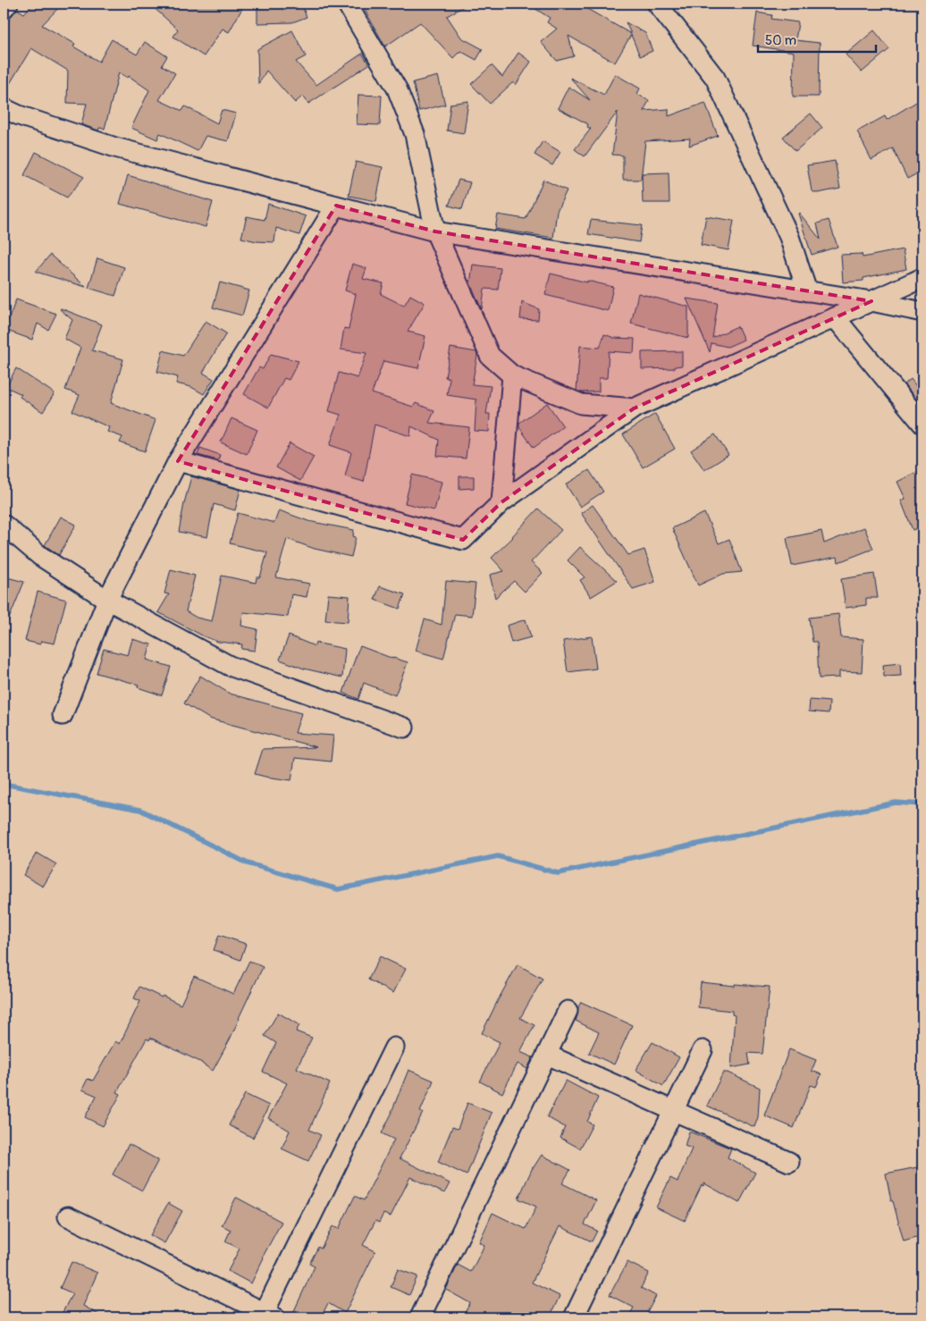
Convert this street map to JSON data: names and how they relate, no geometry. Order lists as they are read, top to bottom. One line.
{"scale_bar":"50 m"}
